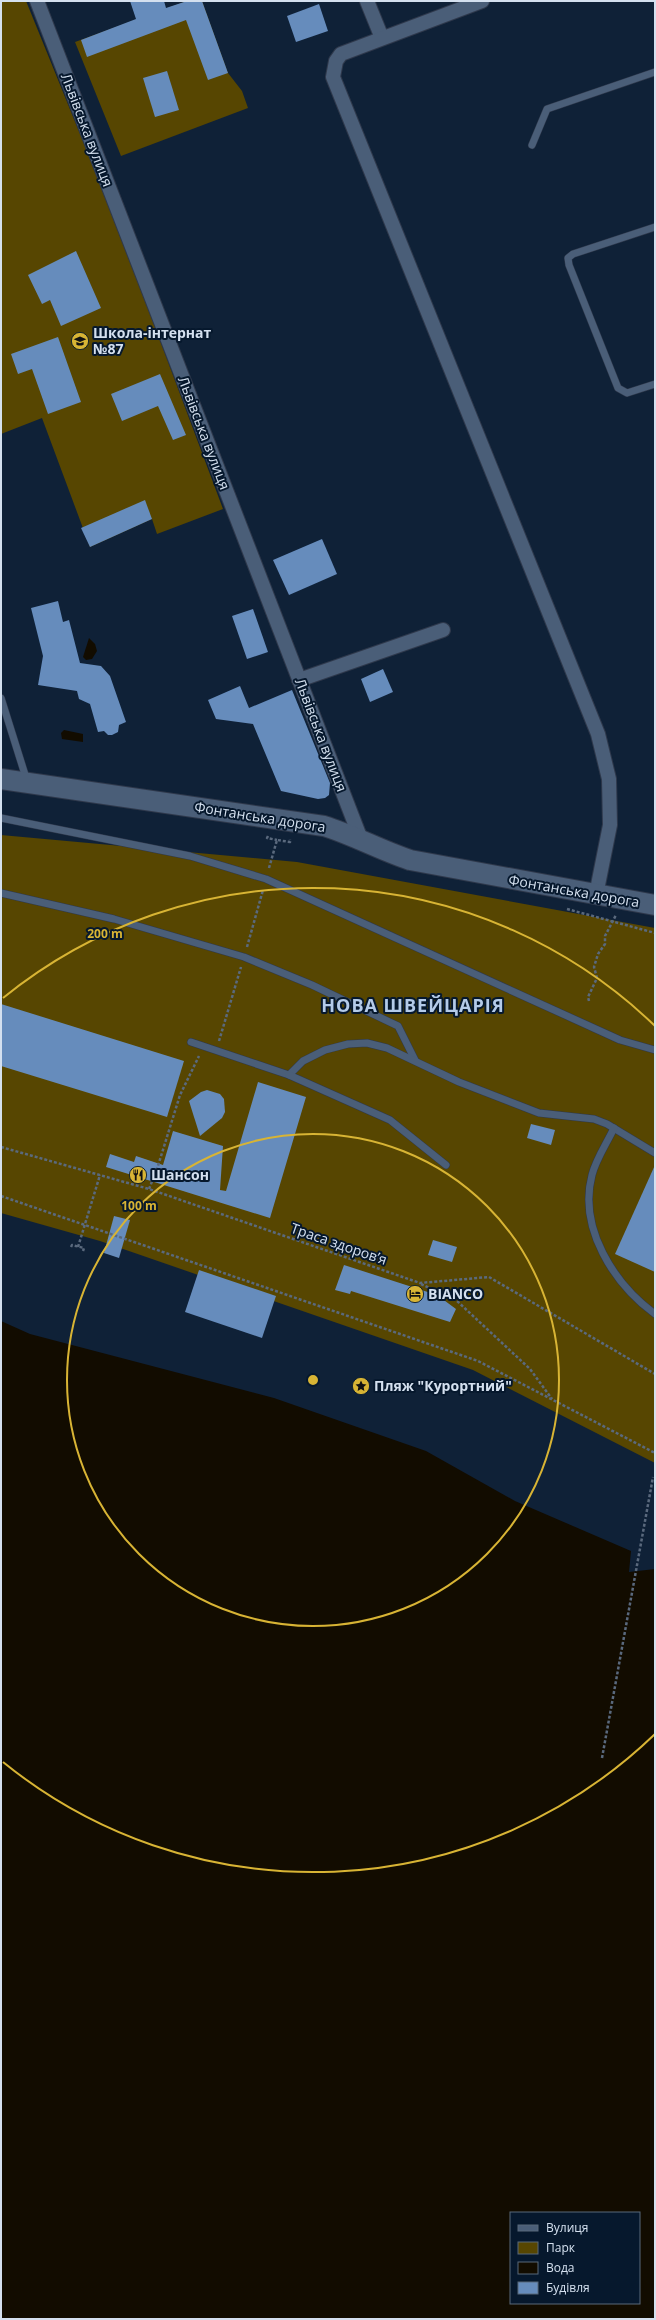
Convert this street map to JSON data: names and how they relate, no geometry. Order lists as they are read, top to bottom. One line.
{"streets":{"main road":["Фонтанська дорога"],"street":["Львівська вулиця"],"path":["Траса здоров’я"]},"crossings":[["Львівська вулиця","Фонтанська дорога"]],"districts":["НОВА ШВЕЙЦАРІЯ"],"places":{"school or university":["Школа-інтернат №87"],"restaurant":["Шансон"],"hotel":["BIANCO"],"place":["Пляж \"Курортний\""]},"legend":["Вулиця","Парк","Вода","Будівля"],"rings":["200 m","100 m"]}
